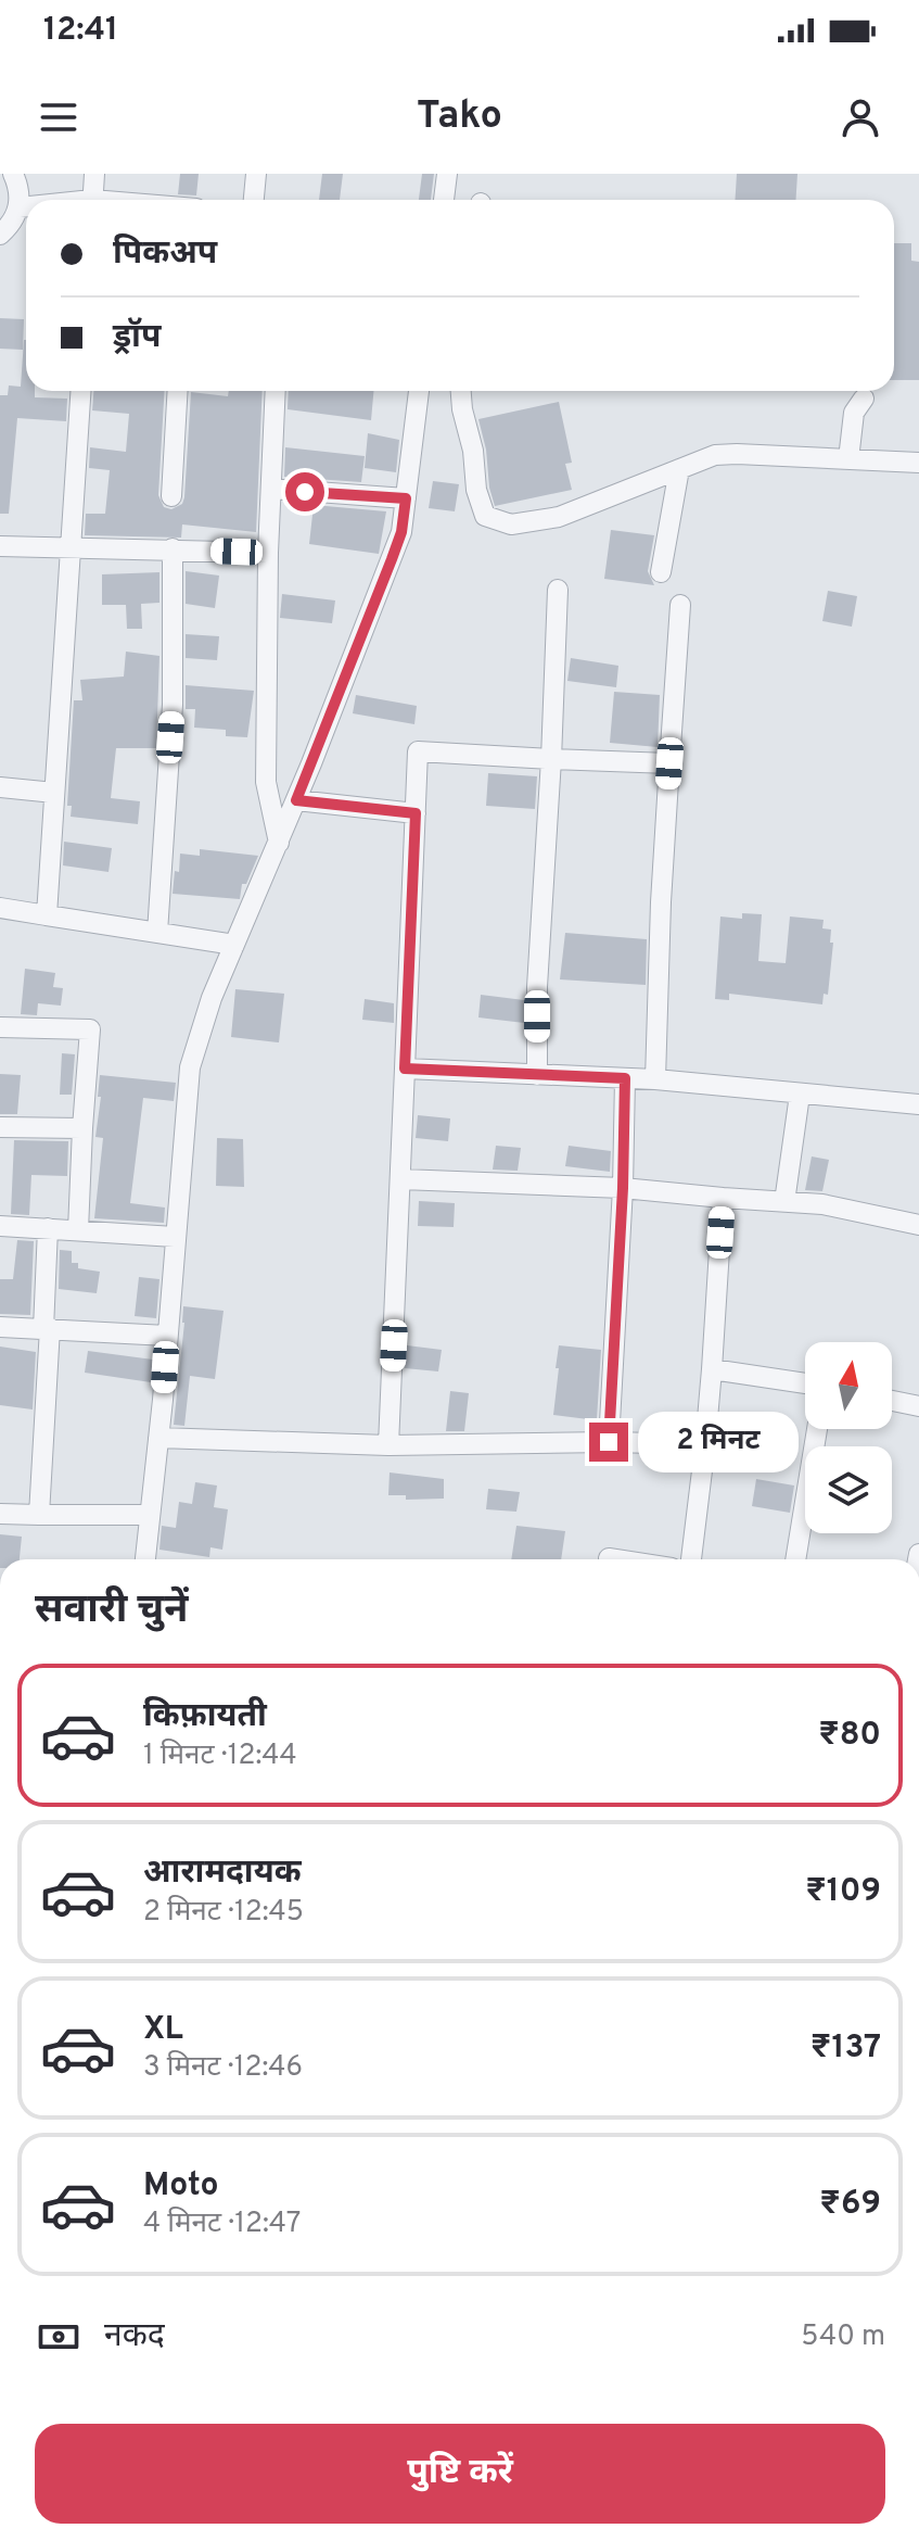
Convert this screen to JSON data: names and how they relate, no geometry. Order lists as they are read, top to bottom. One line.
{"north":"top","page":{"status":"12:41","header":"Tako","banner":["पिकअप","ड्रॉप"],"bubble":"2 मिनट","heading":"सवारी चुनें","list":[{"name":"किफ़ायती","note":"1 मिनट · 12:44","value":"₹80"},{"name":"आरामदायक","note":"2 मिनट · 12:45","value":"₹109"},{"name":"XL","note":"3 मिनट · 12:46","value":"₹137"},{"name":"Moto","note":"4 मिनट · 12:47","value":"₹69"}],"pay":["नकद","540 m"],"buttons":"पुष्टि करें"}}
